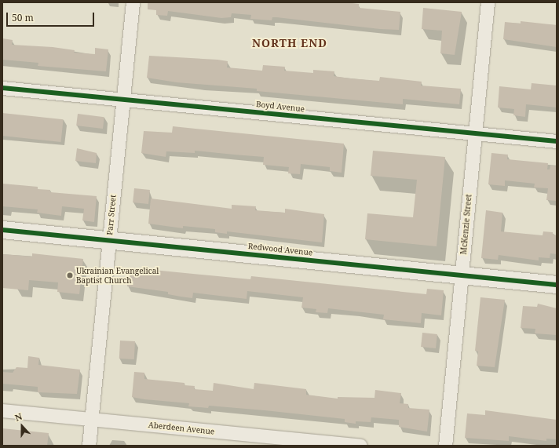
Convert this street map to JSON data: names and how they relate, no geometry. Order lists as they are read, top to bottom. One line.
{"streets":{"street":["Boyd Avenue","Parr Street","McKenzie Street","Redwood Avenue","Aberdeen Avenue"]},"crossings":[["Boyd Avenue","Parr Street"],["Boyd Avenue","McKenzie Street"],["Parr Street","Redwood Avenue"],["Parr Street","Aberdeen Avenue"],["McKenzie Street","Redwood Avenue"]],"districts":["NORTH END"],"places":["Ukrainian Evangelical Baptist Church"],"scale_bar":"50 m","north":"top"}
